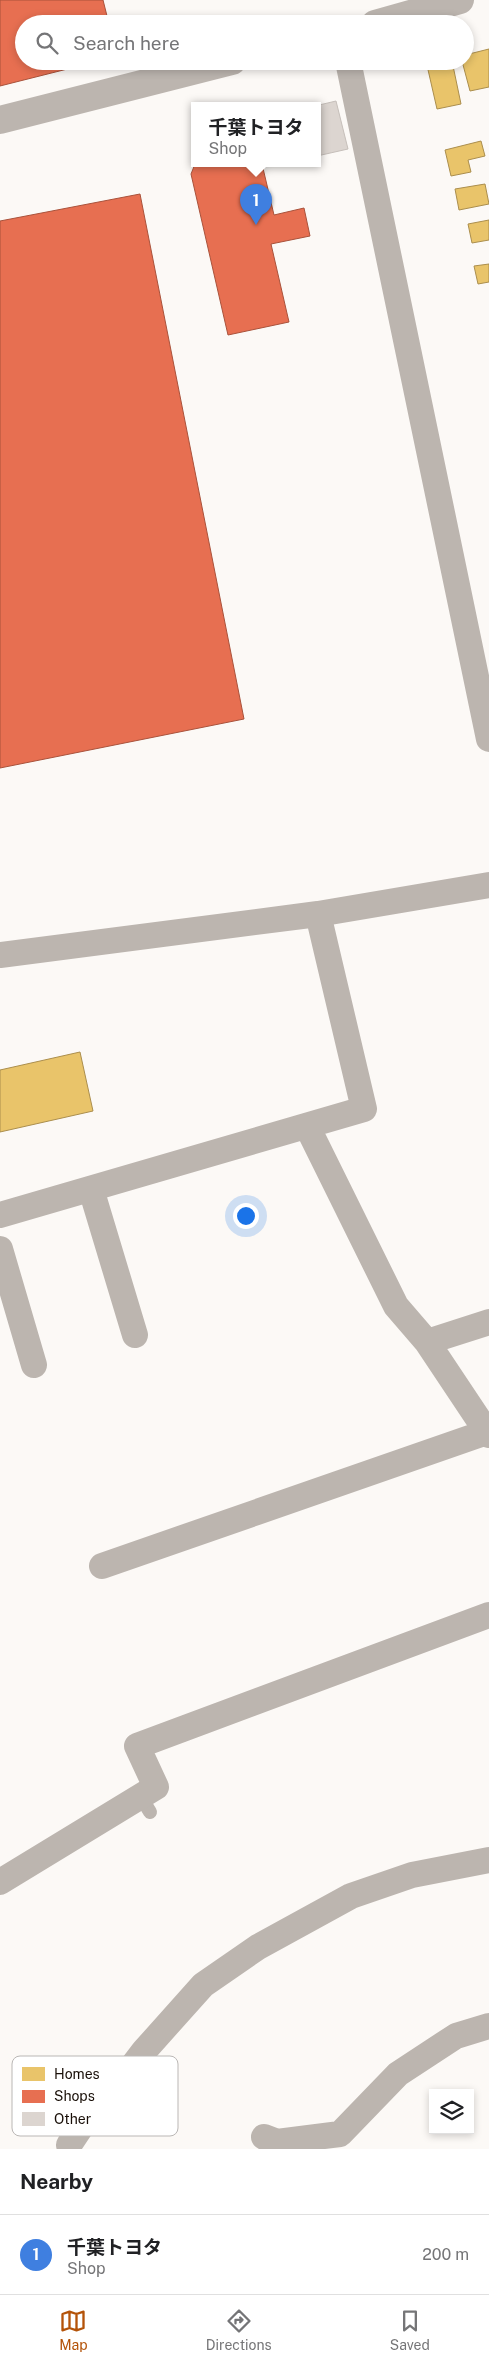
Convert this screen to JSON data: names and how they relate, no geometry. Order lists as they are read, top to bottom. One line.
{"legend":["Homes","Shops","Other"],"page":{"search":"Search here","popup":["千葉トヨタ","Shop"],"pins":"1","heading":"Nearby","list":[{"mark":"1","name":"千葉トヨタ","note":"Shop","value":"200 m"}],"nav":["Map","Directions","Saved"]}}
